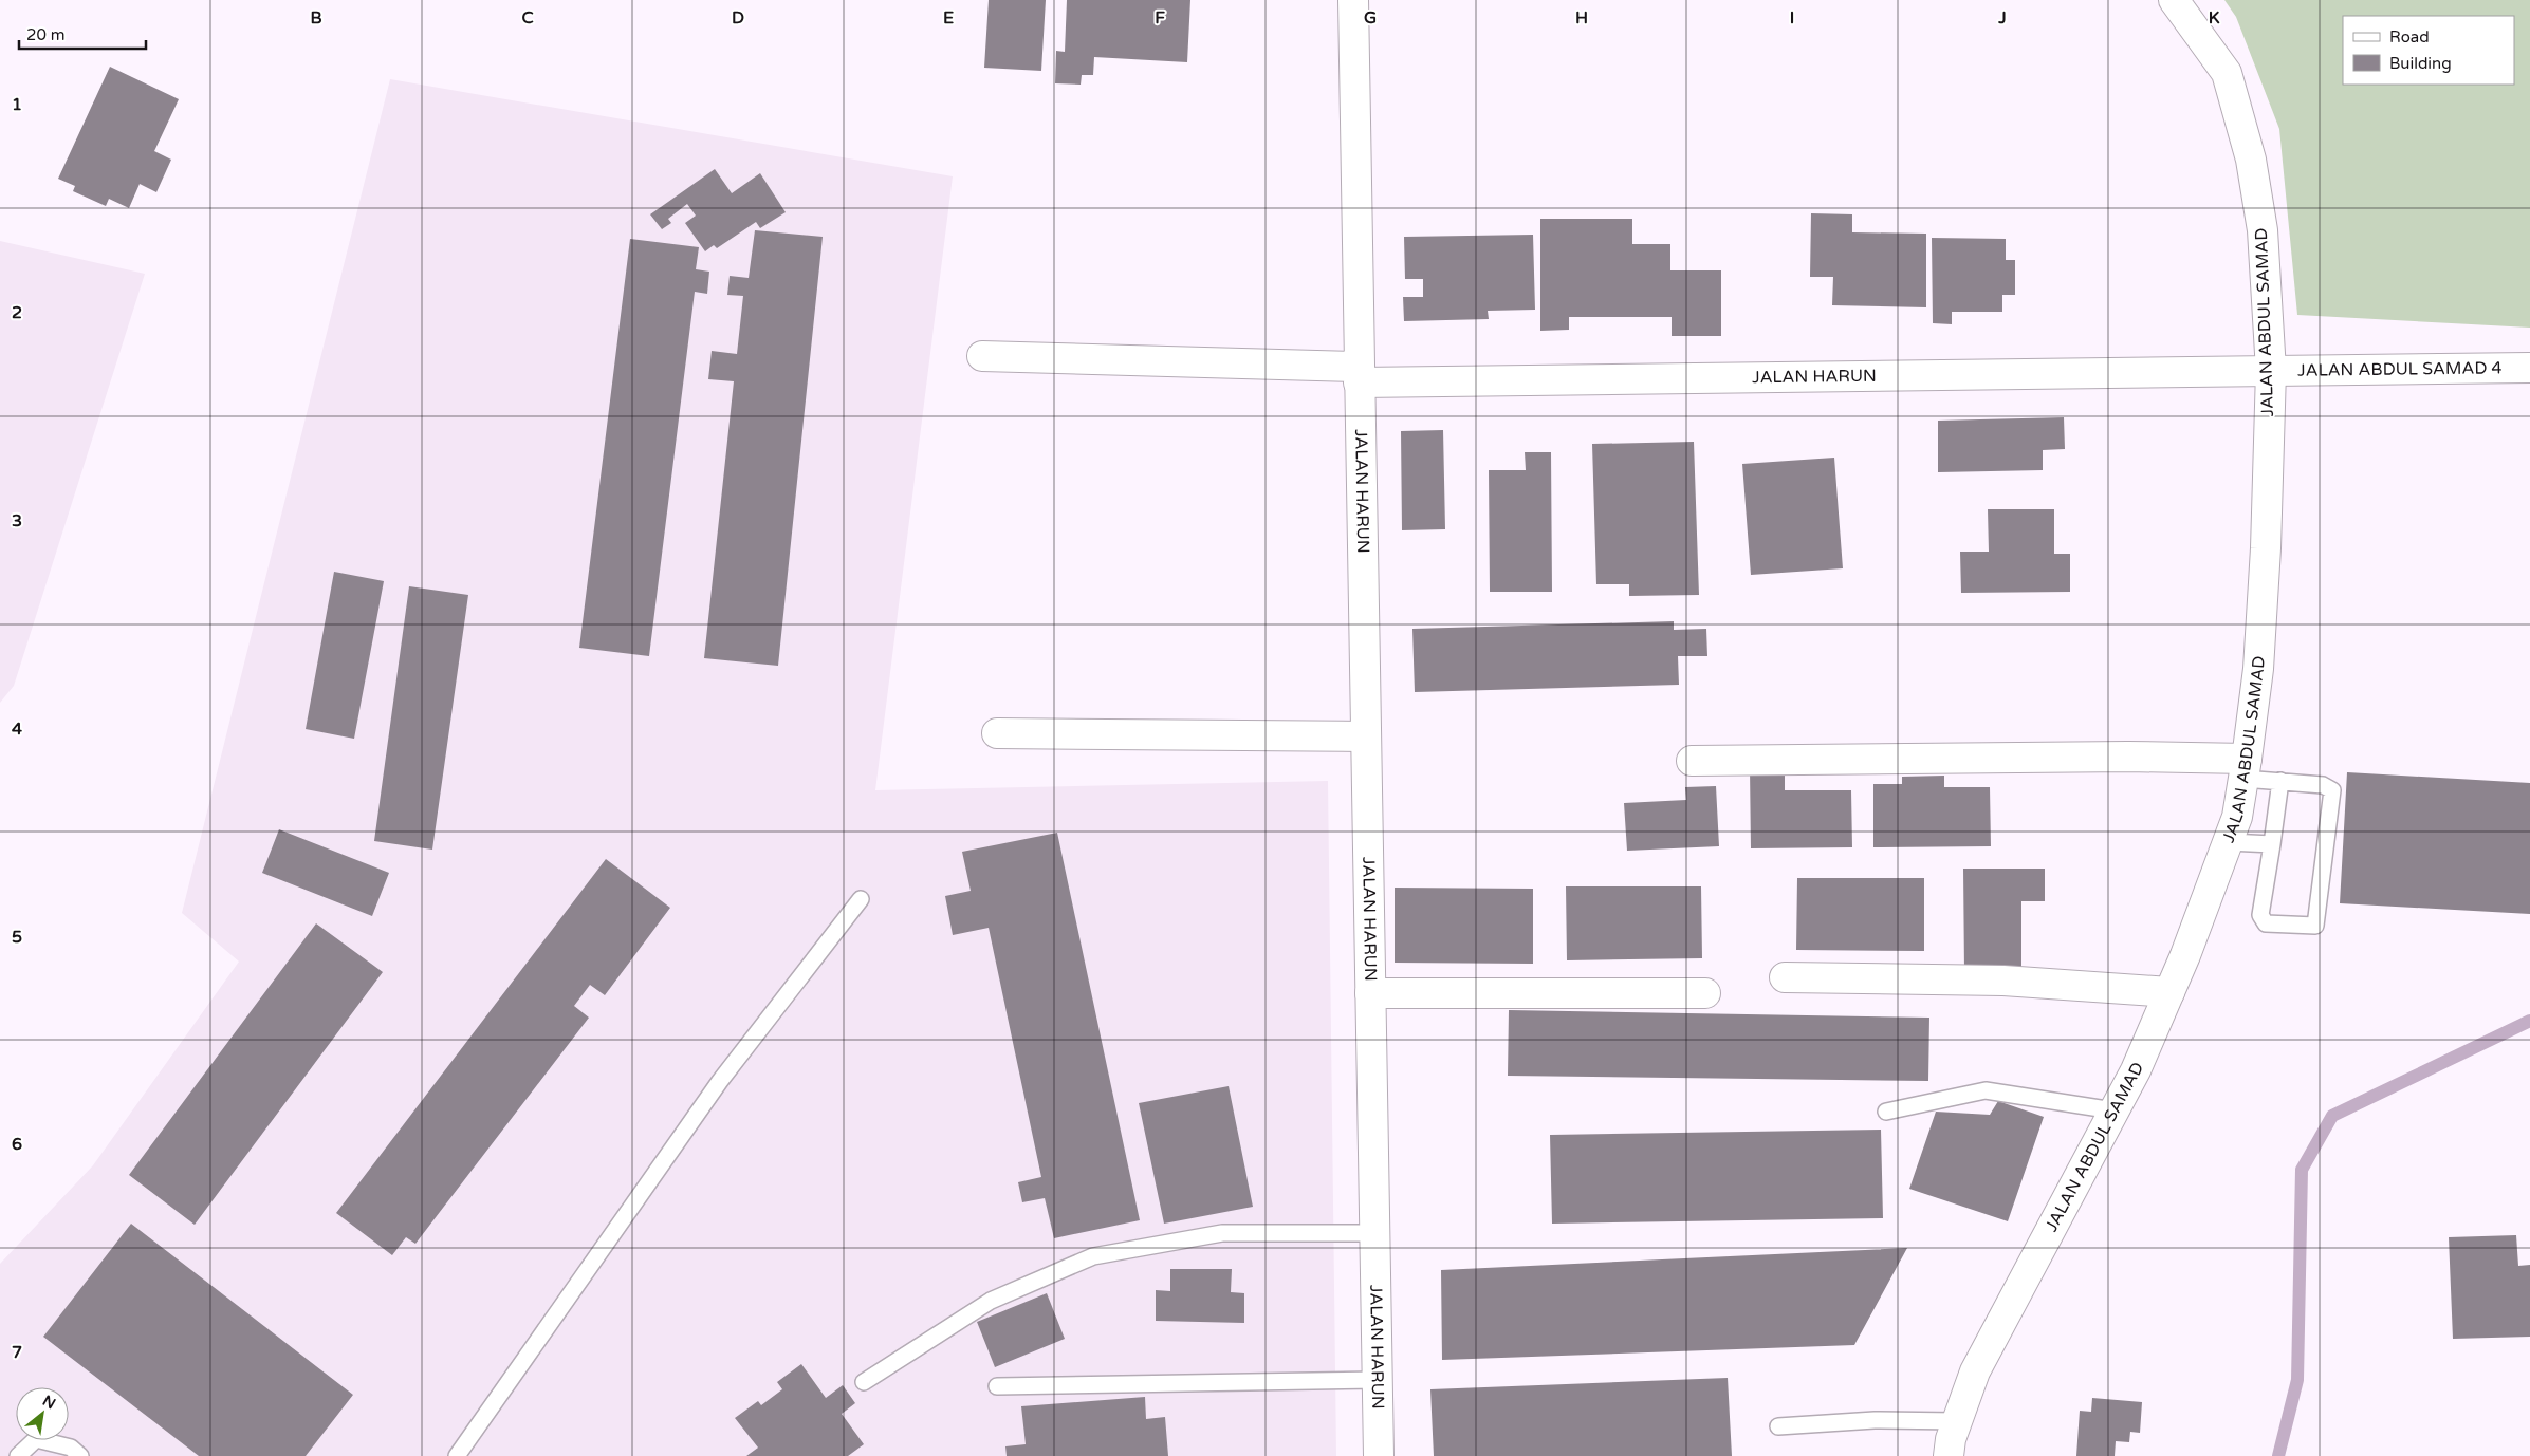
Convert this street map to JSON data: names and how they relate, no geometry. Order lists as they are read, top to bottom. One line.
{"streets":{"street":["JALAN ABDUL SAMAD","JALAN ABDUL SAMAD 4","JALAN HARUN"]},"crossings":[["JALAN ABDUL SAMAD","JALAN ABDUL SAMAD 4"],["JALAN ABDUL SAMAD","JALAN HARUN"],["JALAN ABDUL SAMAD 4","JALAN HARUN"]],"legend":["Road","Building"],"scale_bar":"20 m","north":"top right","grid":{"columns":["B","C","D","E","F","G","H","I","J","K"],"rows":["1","2","3","4","5","6","7"]}}
